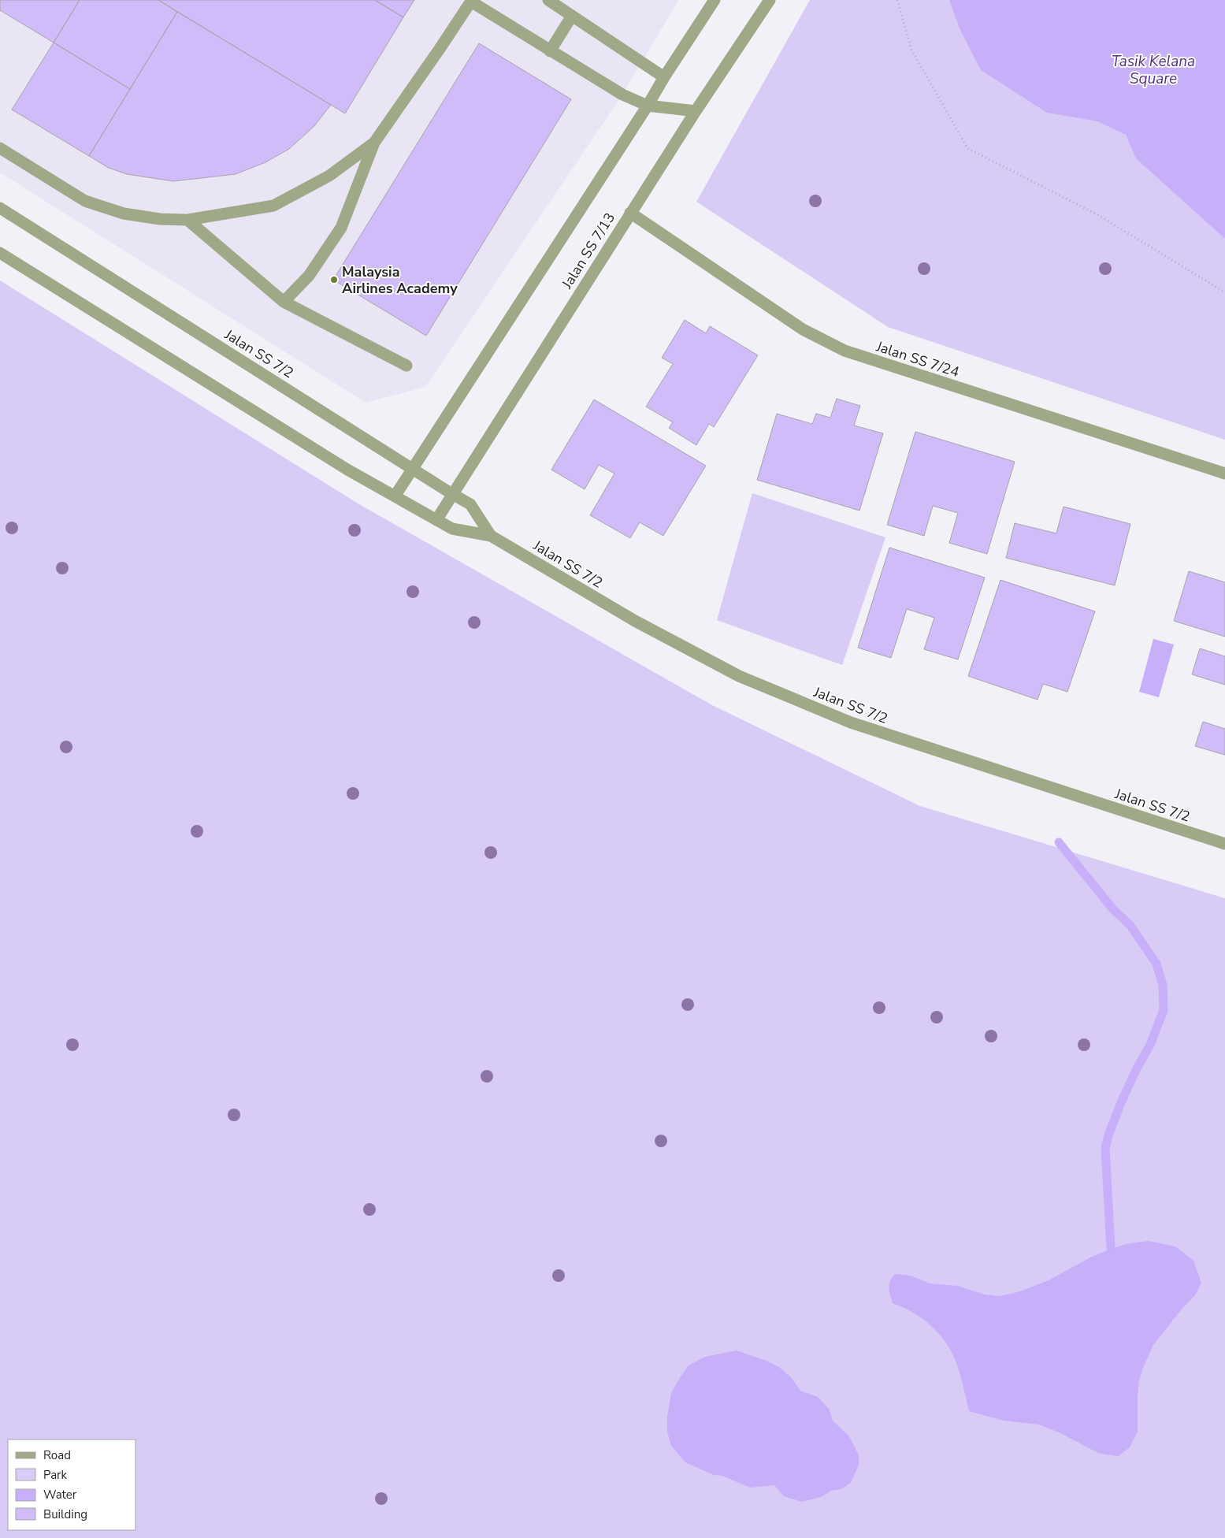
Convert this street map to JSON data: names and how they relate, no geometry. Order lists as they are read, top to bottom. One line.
{"streets":{"street":["Jalan SS 7/13","Jalan SS 7/2","Jalan SS 7/24"]},"crossings":[["Jalan SS 7/13","Jalan SS 7/2"],["Jalan SS 7/13","Jalan SS 7/24"]],"water":["Tasik Kelana Square"],"places":["Malaysia Airlines Academy"],"legend":["Road","Park","Water","Building"]}
